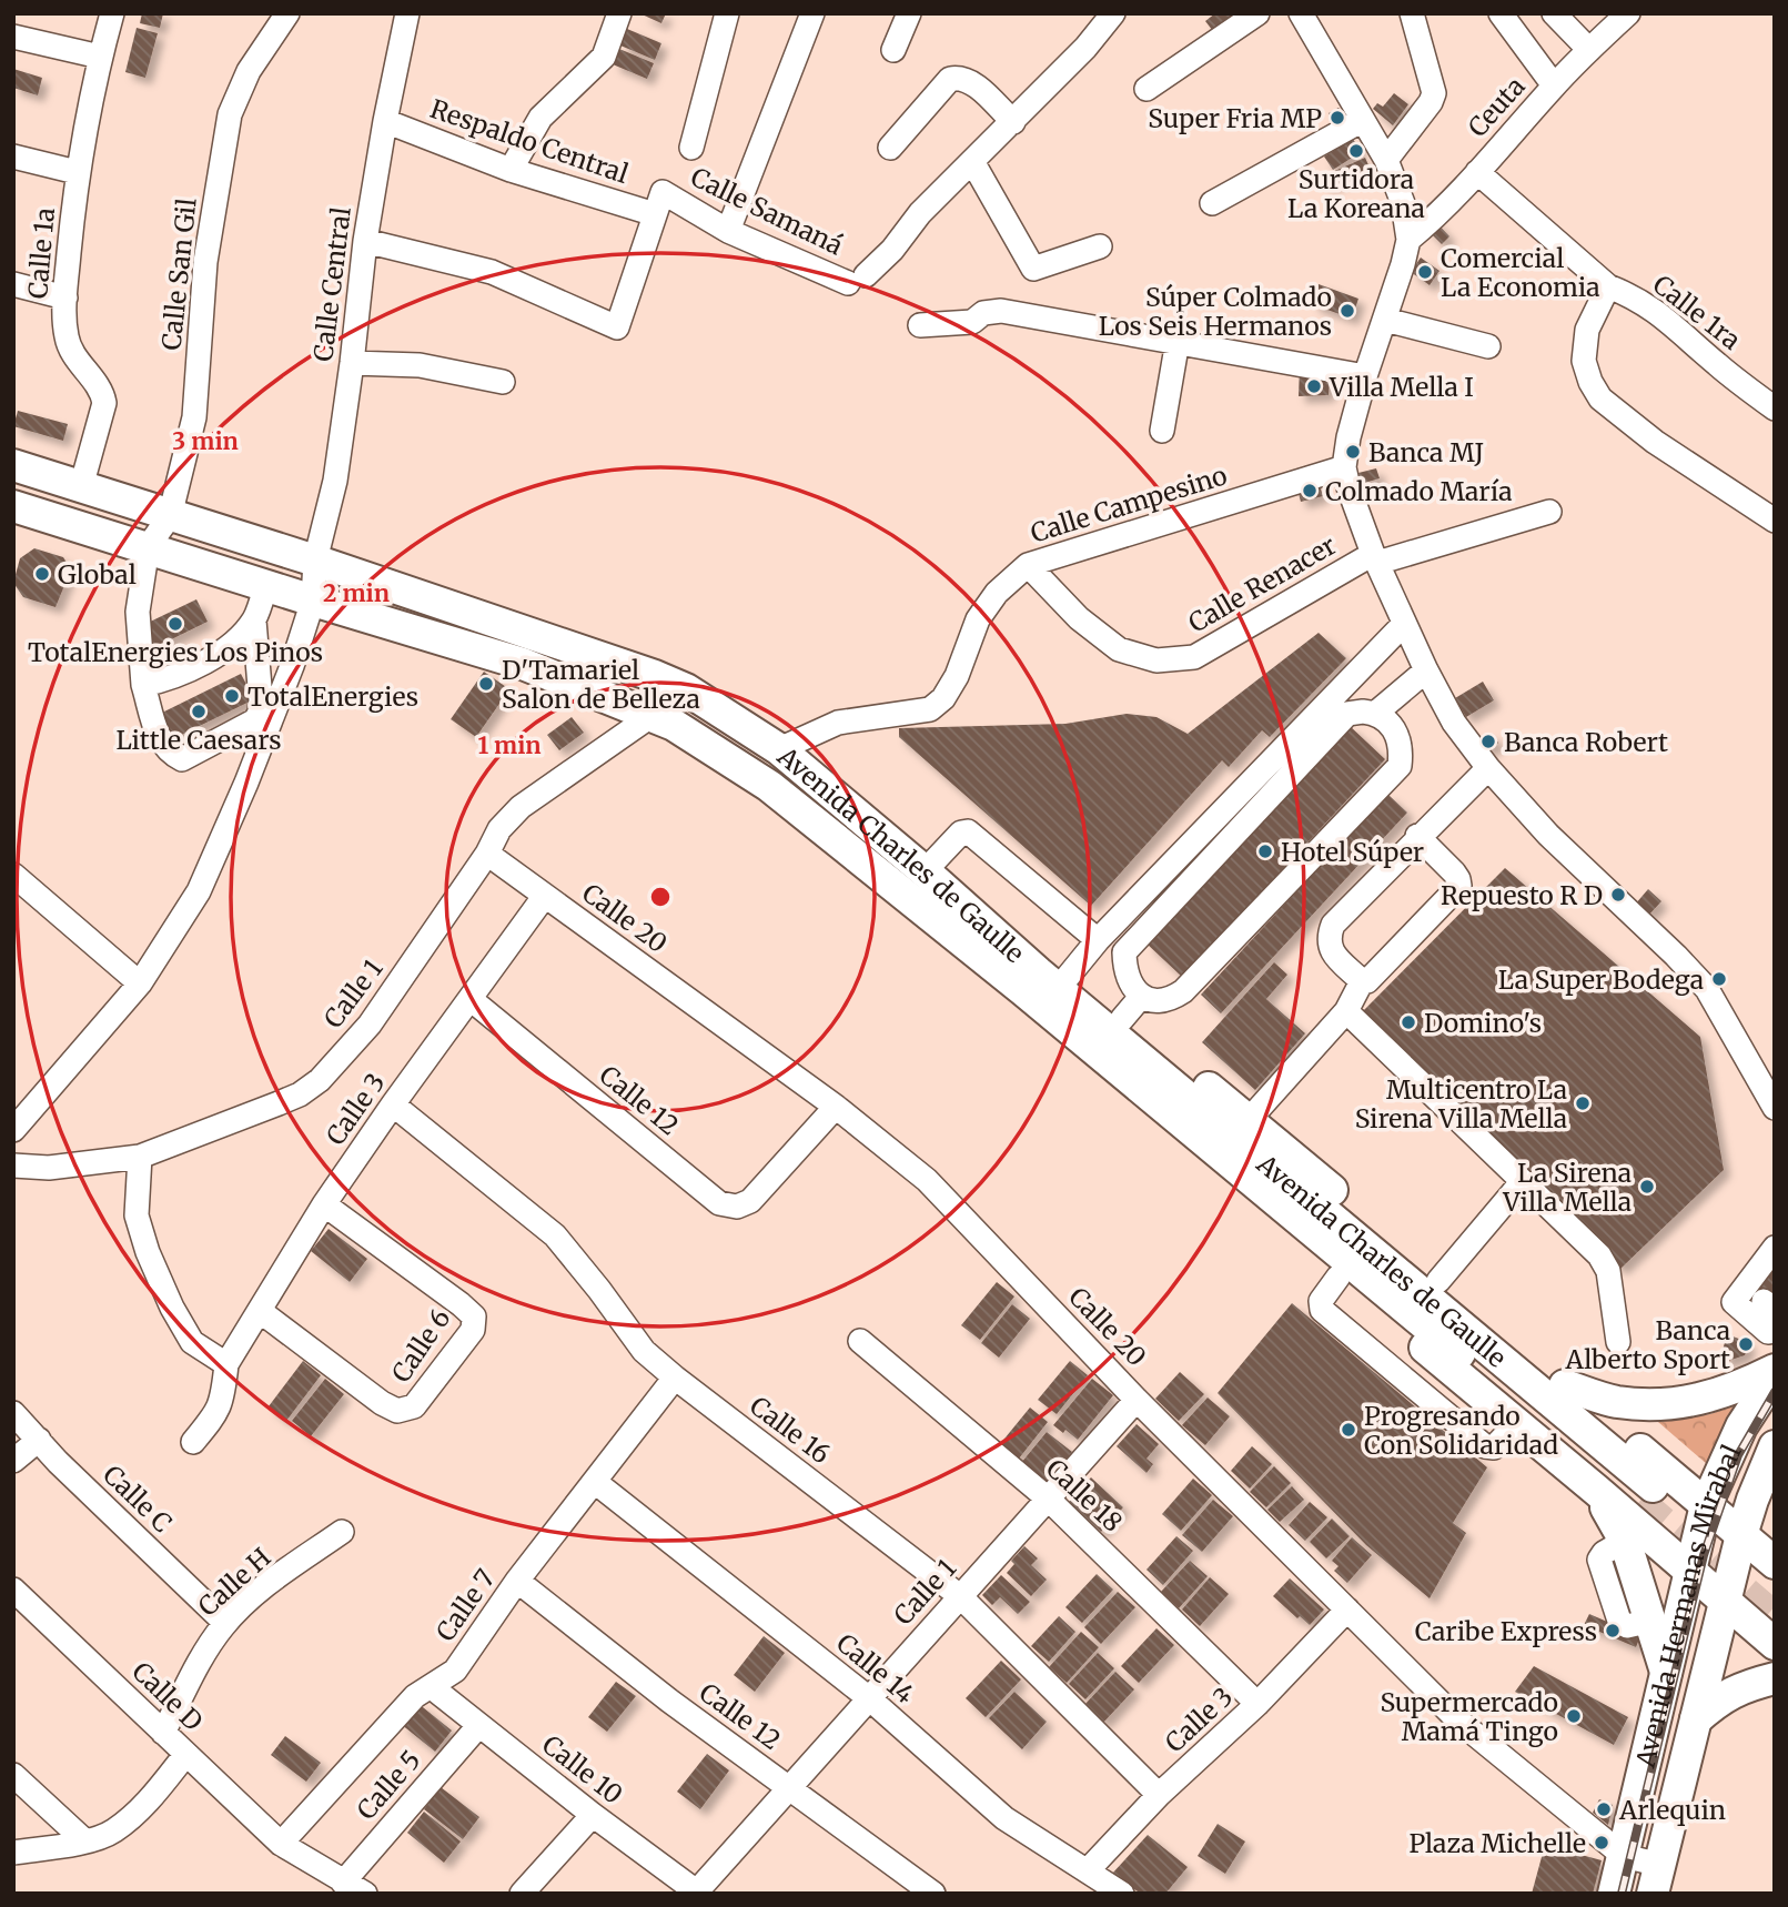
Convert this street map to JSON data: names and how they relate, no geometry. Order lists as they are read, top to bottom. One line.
{"streets":{"main road":["Avenida Charles de Gaulle","Avenida Hermanas Mirabal"],"street":["Ceuta","Respaldo Central","Calle Samaná","Calle 1a","Calle San Gil","Calle Central","Calle 1ra","Calle Campesino","Calle Renacer","Calle 20","Calle 1","Calle 12","Calle 3","Calle 6","Calle 16","Calle 18","Calle C","Calle H","Calle 7","Calle 14","Calle D","Calle 10","Calle 5"]},"crossings":[["Ceuta","Calle 1ra"],["Respaldo Central","Calle Samaná"],["Respaldo Central","Calle Central"],["Calle 1a","Avenida Charles de Gaulle"],["Calle San Gil","Avenida Charles de Gaulle"],["Calle Central","Avenida Charles de Gaulle"],["Calle Campesino","Calle Renacer"],["Calle Campesino","Avenida Charles de Gaulle"],["Avenida Charles de Gaulle","Calle 1"],["Calle 20","Calle 1"],["Calle 20","Calle 12"],["Calle 20","Calle 3"],["Calle 20","Avenida Hermanas Mirabal"],["Calle 1","Calle 12"],["Calle 1","Calle 16"],["Calle 1","Calle 18"],["Calle 1","Calle 14"],["Calle 1","Calle 10"],["Calle 12","Calle 3"],["Calle 12","Calle 7"],["Calle 3","Calle 6"],["Calle 3","Calle 16"],["Calle 3","Calle 18"],["Calle 3","Calle 14"],["Calle 16","Calle 7"],["Calle C","Calle H"],["Calle H","Calle D"],["Calle 7","Calle 14"],["Calle 7","Calle D"],["Calle 7","Calle 10"],["Calle D","Calle 5"],["Calle 10","Calle 5"]],"places":["Super Fria MP","Surtidora La Koreana","Comercial La Economia","Súper Colmado Los Seis Hermanos","Villa Mella I","Banca MJ","Colmado María","Global","TotalEnergies Los Pinos","D'Tamariel Salon de Belleza","TotalEnergies","Little Caesars","Banca Robert","Hotel Súper","Repuesto R D","La Super Bodega","Domino's","Multicentro La Sirena Villa Mella","La Sirena Villa Mella","Banca Alberto Sport","Progresando Con Solidaridad","Caribe Express","Supermercado Mamá Tingo","Arlequin","Plaza Michelle"],"rings":["3 min","2 min","1 min"]}
